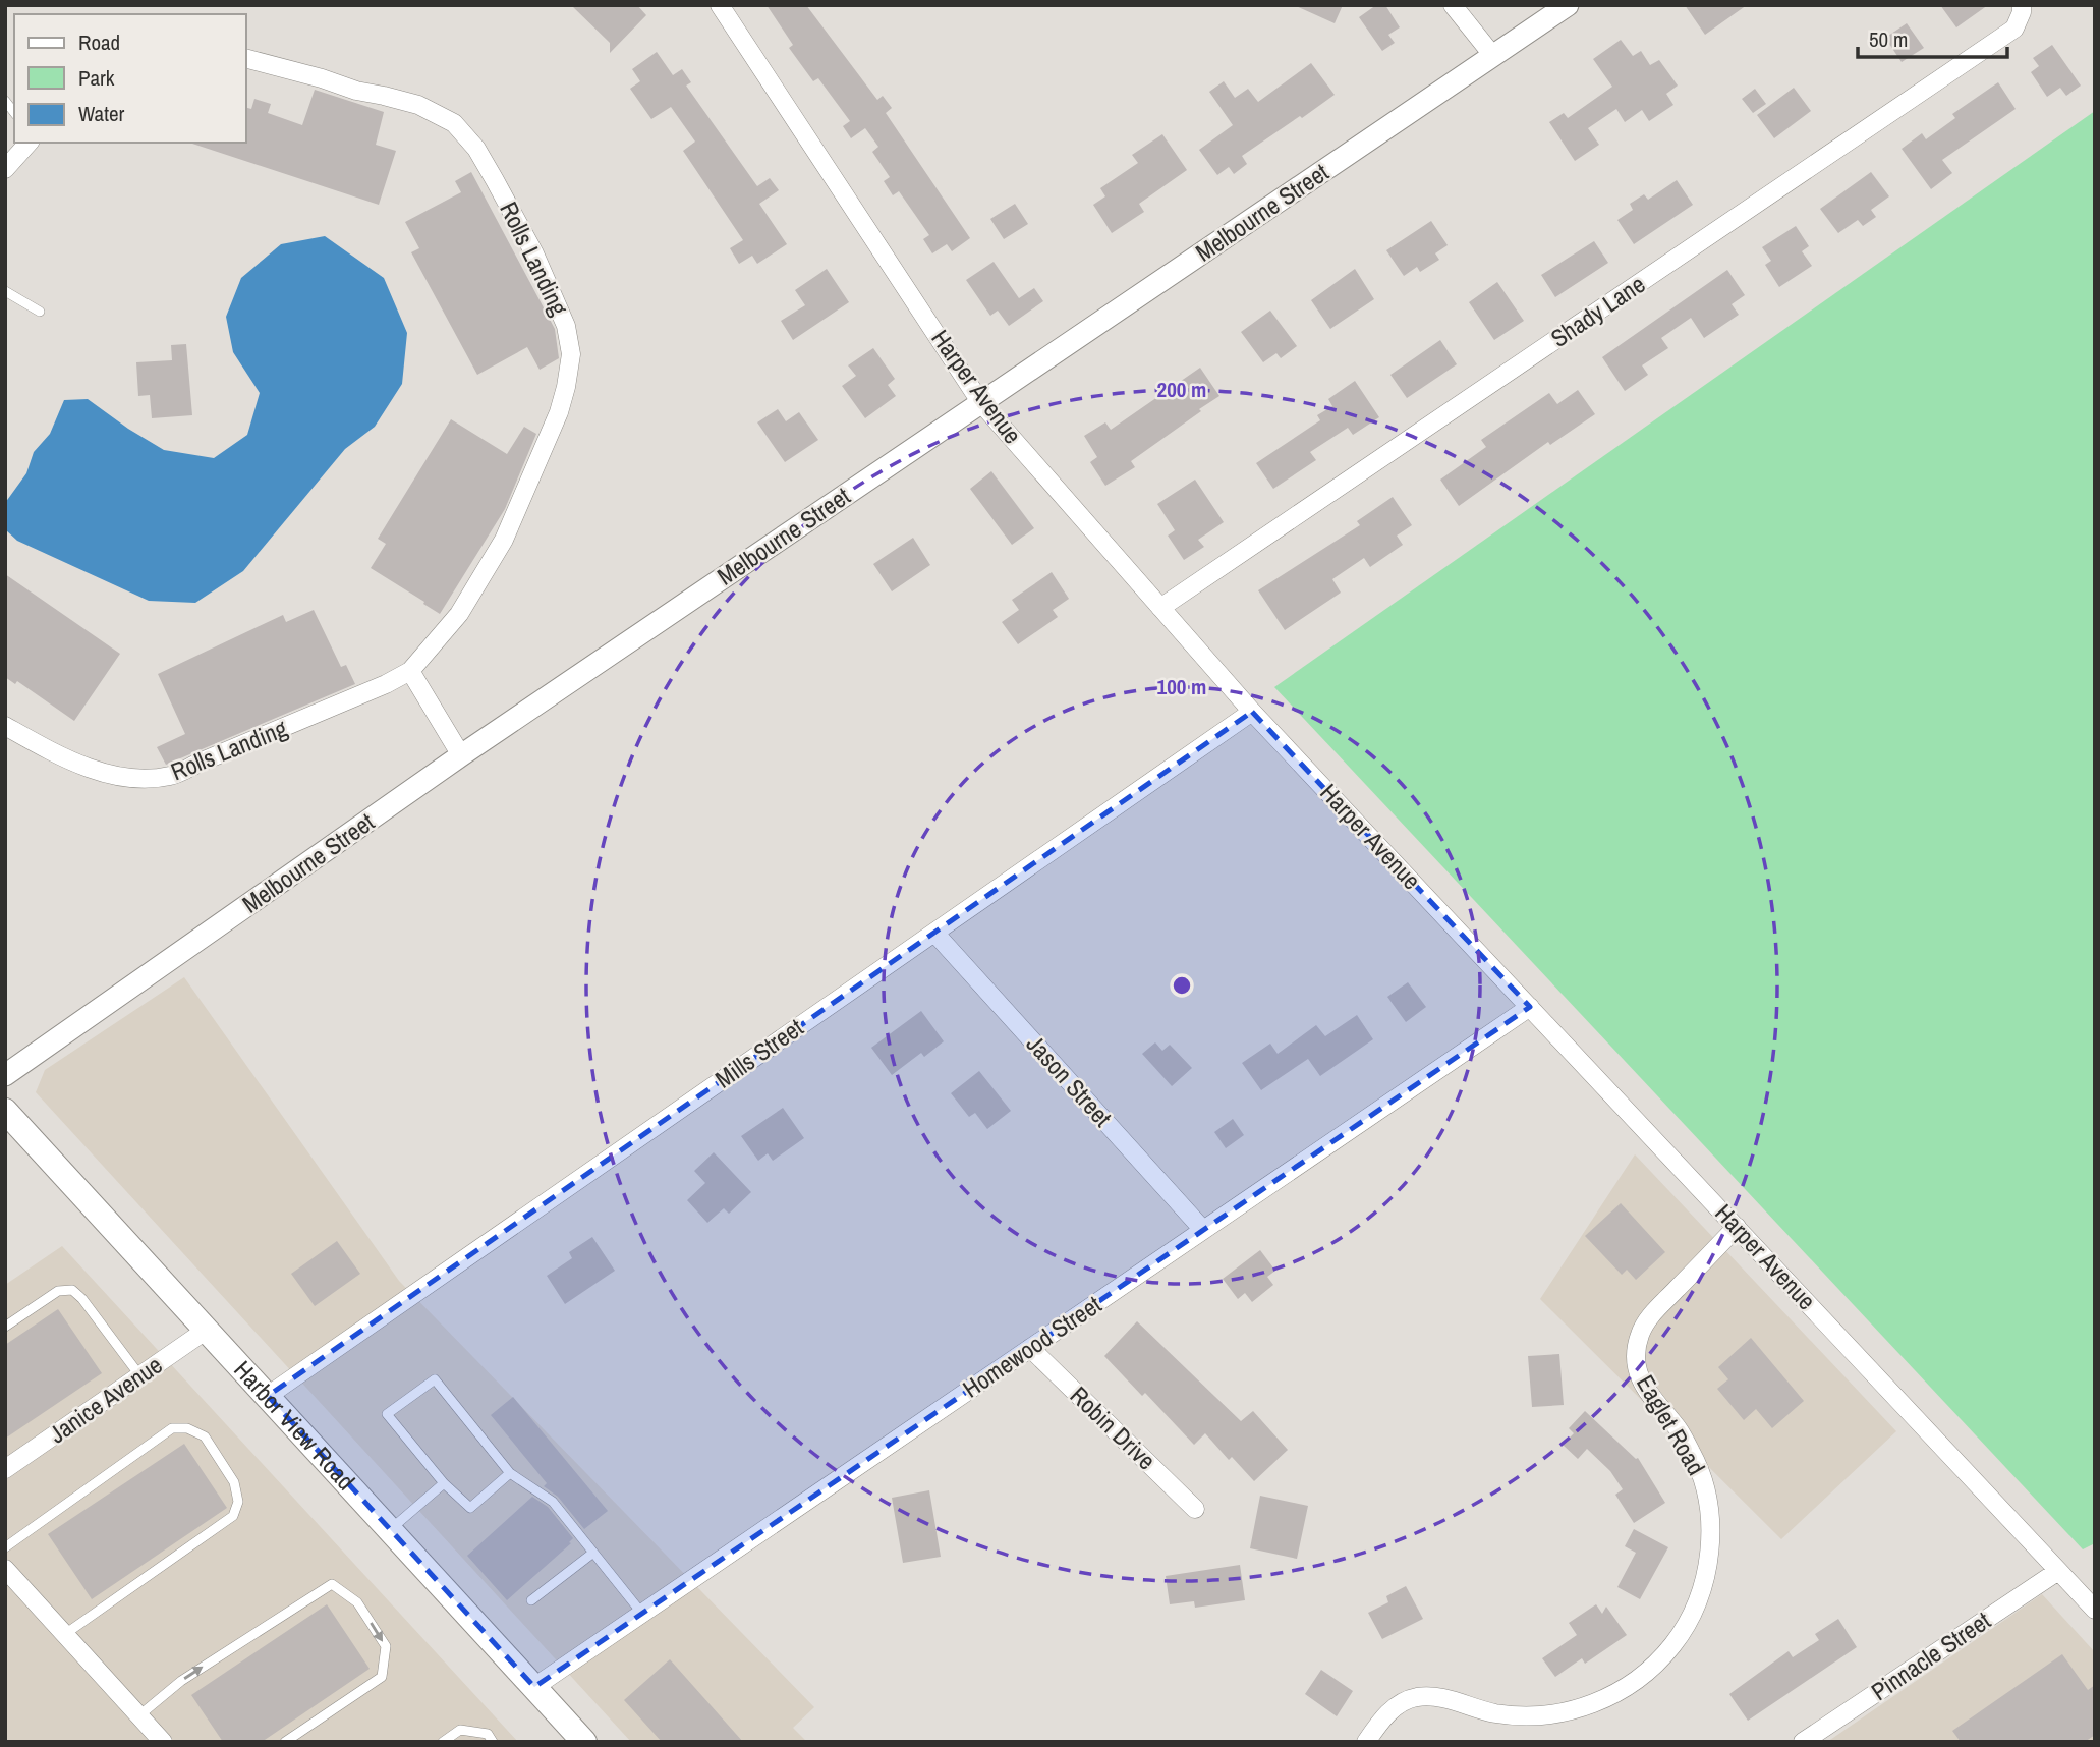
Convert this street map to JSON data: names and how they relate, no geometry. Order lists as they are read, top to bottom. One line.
{"streets":{"main road":["Harbor View Road"],"street":["Melbourne Street","Rolls Landing","Shady Lane","Harper Avenue","Mills Street","Jason Street","Homewood Street","Janice Avenue","Eaglet Road","Robin Drive","Pinnacle Street"]},"crossings":[["Melbourne Street","Harper Avenue"],["Shady Lane","Harper Avenue"],["Harper Avenue","Mills Street"],["Harper Avenue","Homewood Street"],["Harper Avenue","Eaglet Road"],["Harper Avenue","Pinnacle Street"],["Mills Street","Jason Street"],["Mills Street","Harbor View Road"],["Jason Street","Homewood Street"],["Homewood Street","Harbor View Road"],["Homewood Street","Robin Drive"],["Janice Avenue","Harbor View Road"]],"legend":["Road","Park","Water"],"scale_bar":"50 m","rings":["200 m","100 m"]}
